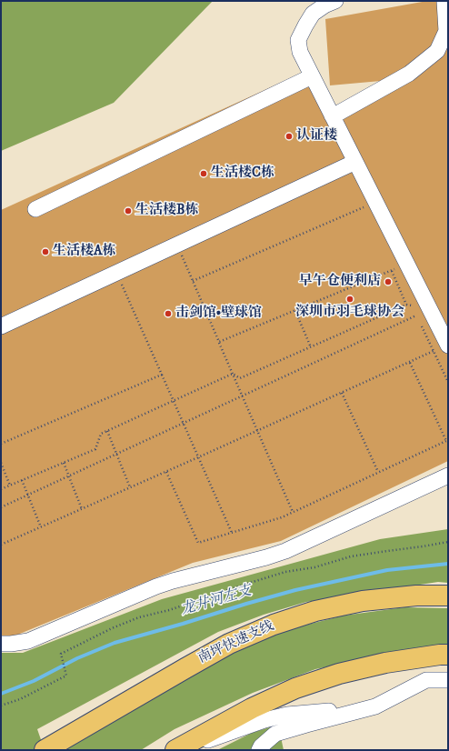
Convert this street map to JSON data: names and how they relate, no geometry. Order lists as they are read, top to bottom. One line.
{"streets":{"highway":["南坪快速支线"]},"water":["龙井河左支"],"places":["认证楼","生活楼C栋","生活楼B栋","生活楼A栋","早午仓便利店","深圳市羽毛球协会","击剑馆•壁球馆"]}
